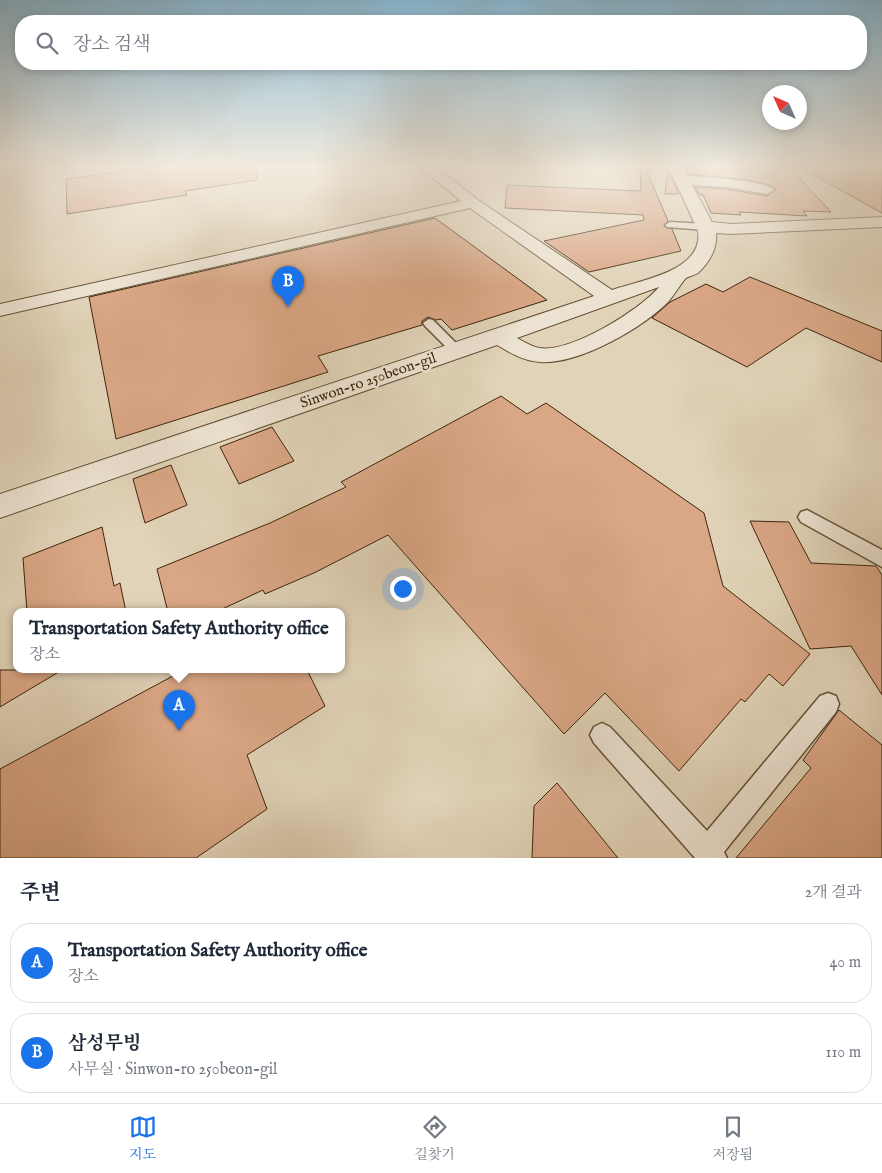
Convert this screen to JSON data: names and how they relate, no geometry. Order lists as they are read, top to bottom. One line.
{"streets":{"street":["Sinwon-ro 250beon-gil"]},"north":"top left","page":{"search":"장소 검색","pins":["B","A"],"popup":["Transportation Safety Authority office","장소"],"heading":["주변","2개 결과"],"list":[{"mark":"A","name":"Transportation Safety Authority office","note":"장소","value":"40 m"},{"mark":"B","name":"삼성무빙","note":"사무실 · Sinwon-ro 250beon-gil","value":"110 m"}],"nav":["지도","길찾기","저장됨"]}}
